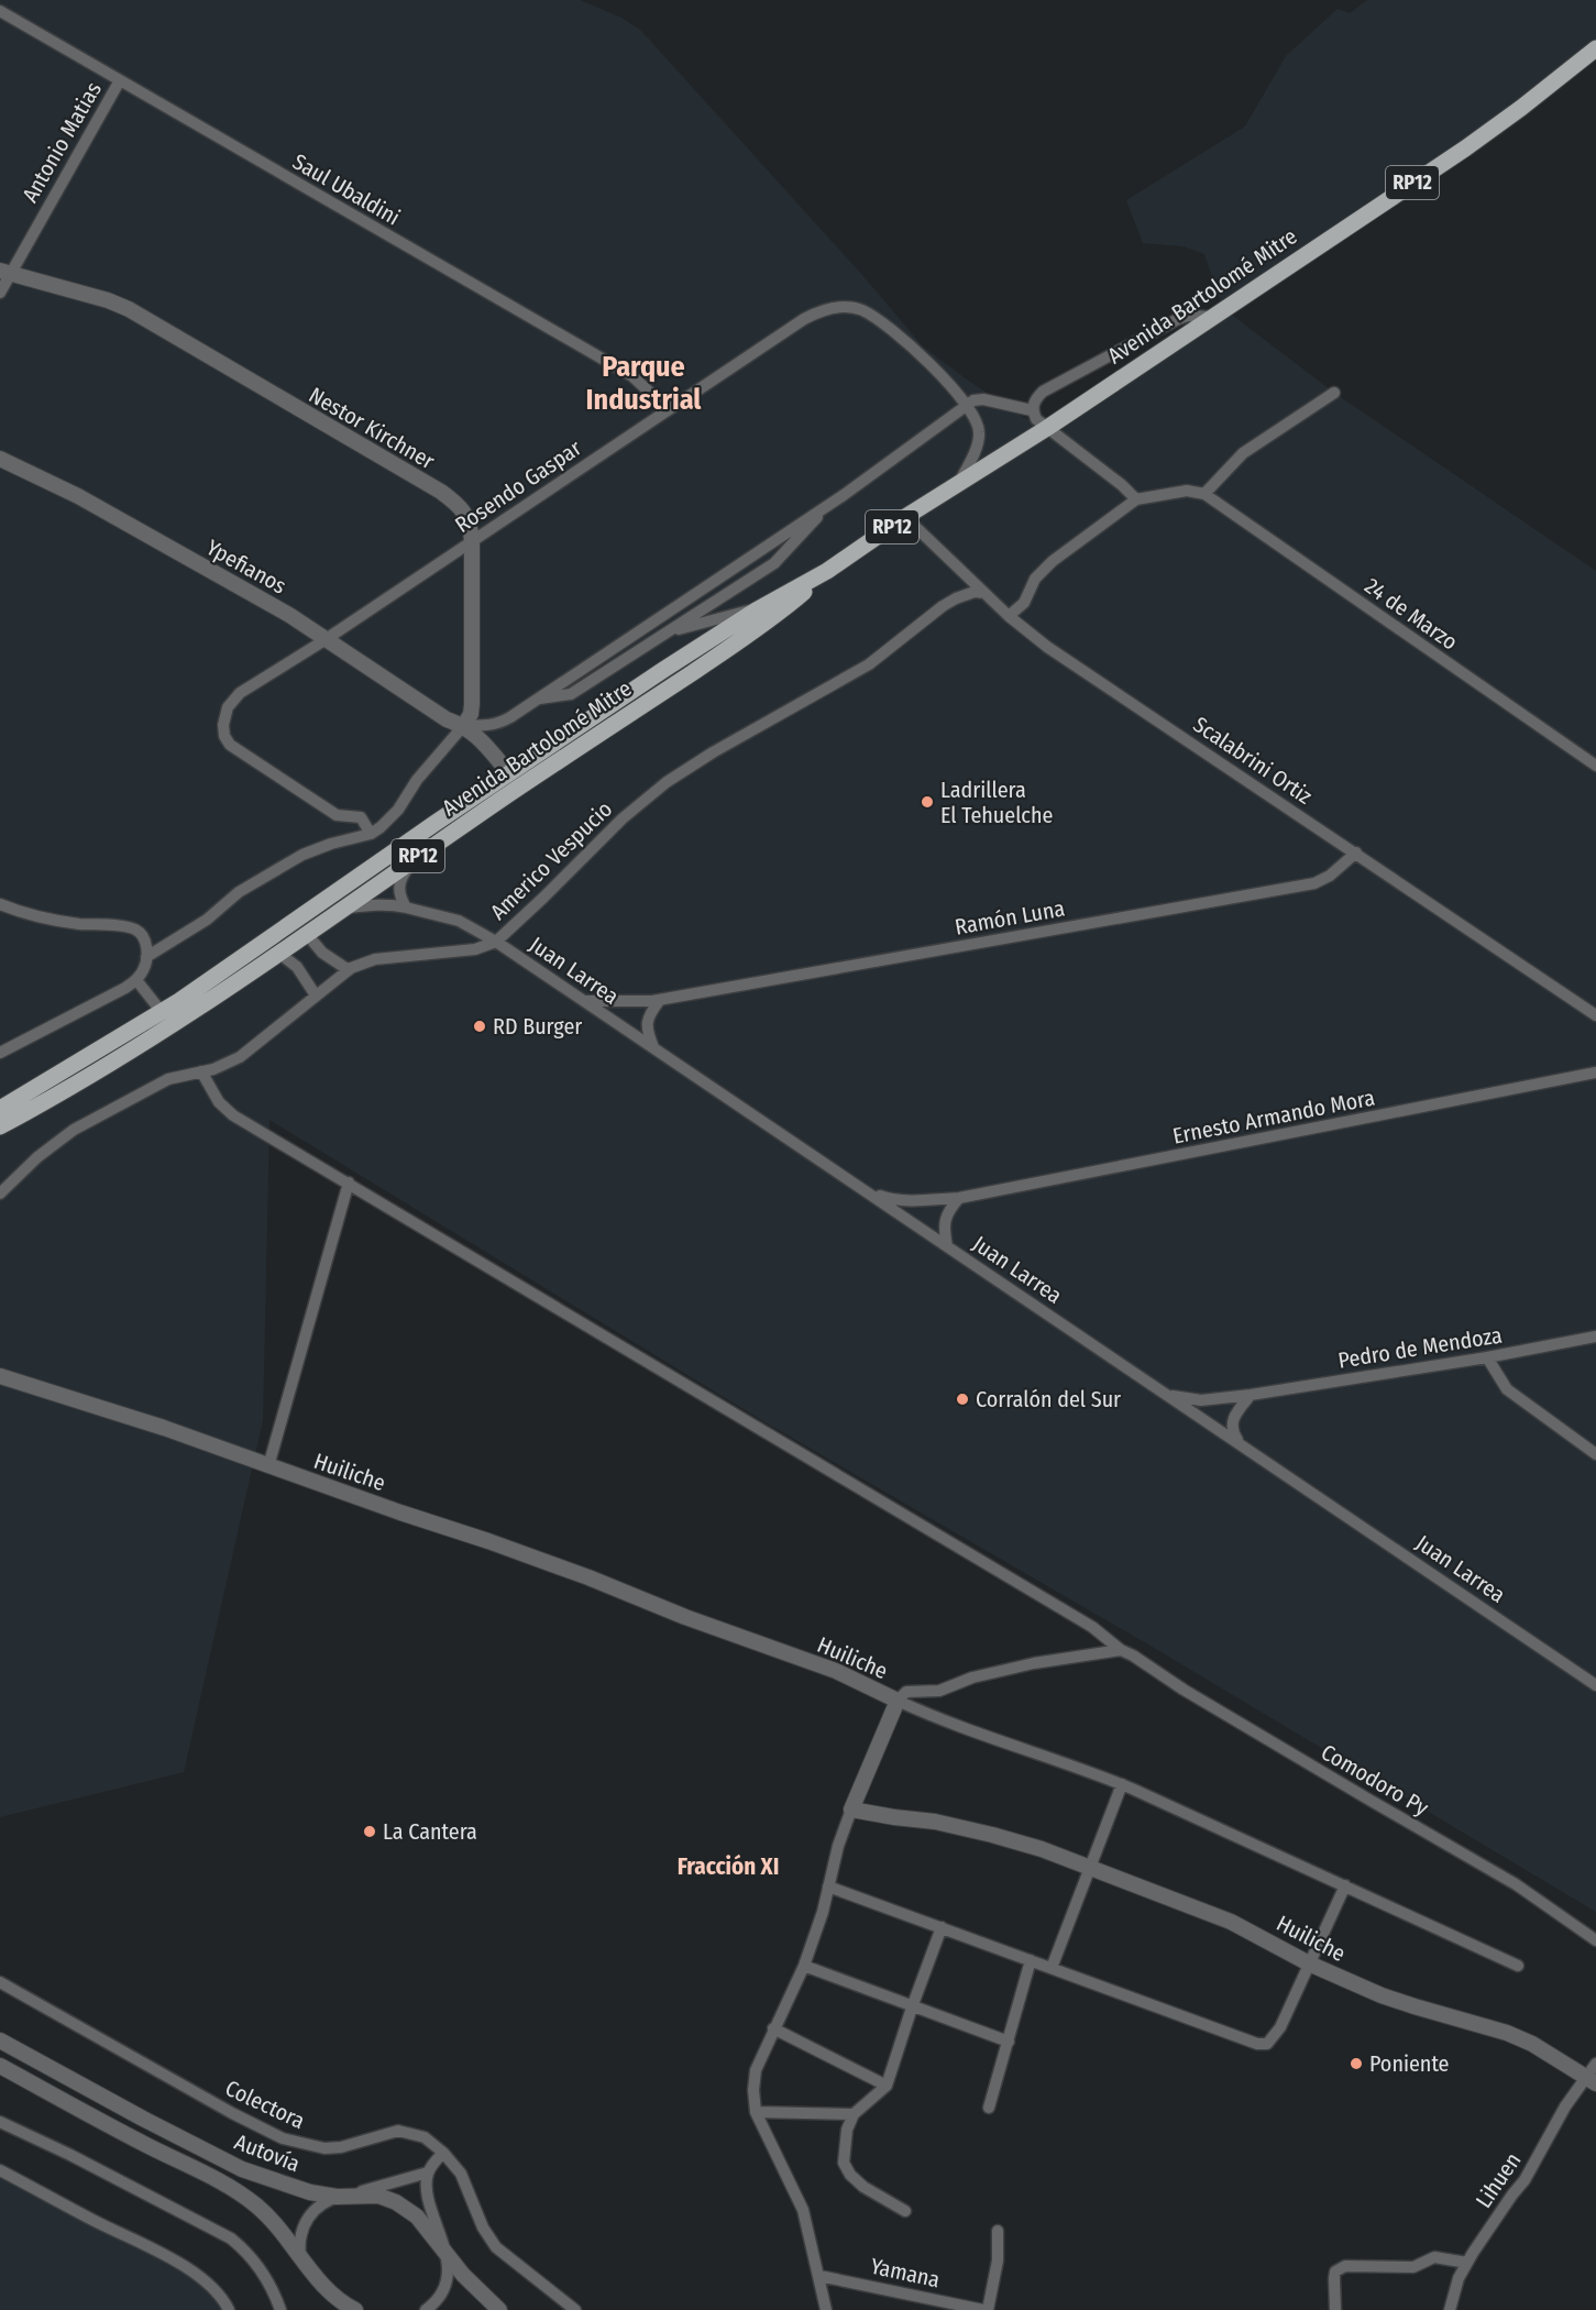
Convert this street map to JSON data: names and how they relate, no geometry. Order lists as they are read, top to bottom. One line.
{"streets":{"main road":["RP12","Avenida Bartolomé Mitre"],"street":["Antonio Matias","Saul Ubaldini","Nestor Kirchner","Rosendo Gaspar","Ypefianos","24 de Marzo","Scalabrini Ortiz","Americo Vespucio","Ramón Luna","Juan Larrea","Ernesto Armando Mora","Pedro de Mendoza","Huiliche","Comodoro Py","Colectora","Autovía","Lihuen","Yamana"]},"crossings":[["Antonio Matias","Saul Ubaldini"],["Antonio Matias","Nestor Kirchner"],["Saul Ubaldini","Rosendo Gaspar"],["Avenida Bartolomé Mitre","Rosendo Gaspar"],["Avenida Bartolomé Mitre","Scalabrini Ortiz"],["Avenida Bartolomé Mitre","Juan Larrea"],["Nestor Kirchner","Rosendo Gaspar"],["Nestor Kirchner","Ypefianos"],["Rosendo Gaspar","Ypefianos"],["Scalabrini Ortiz","Americo Vespucio"],["Scalabrini Ortiz","Ramón Luna"],["Americo Vespucio","Juan Larrea"],["Americo Vespucio","Comodoro Py"],["Ramón Luna","Juan Larrea"],["Juan Larrea","Ernesto Armando Mora"],["Juan Larrea","Pedro de Mendoza"],["Huiliche","Lihuen"]],"districts":["Parque Industrial","Fracción XI"],"places":["Ladrillera El Tehuelche","RD Burger","Corralón del Sur","La Cantera","Poniente"]}
